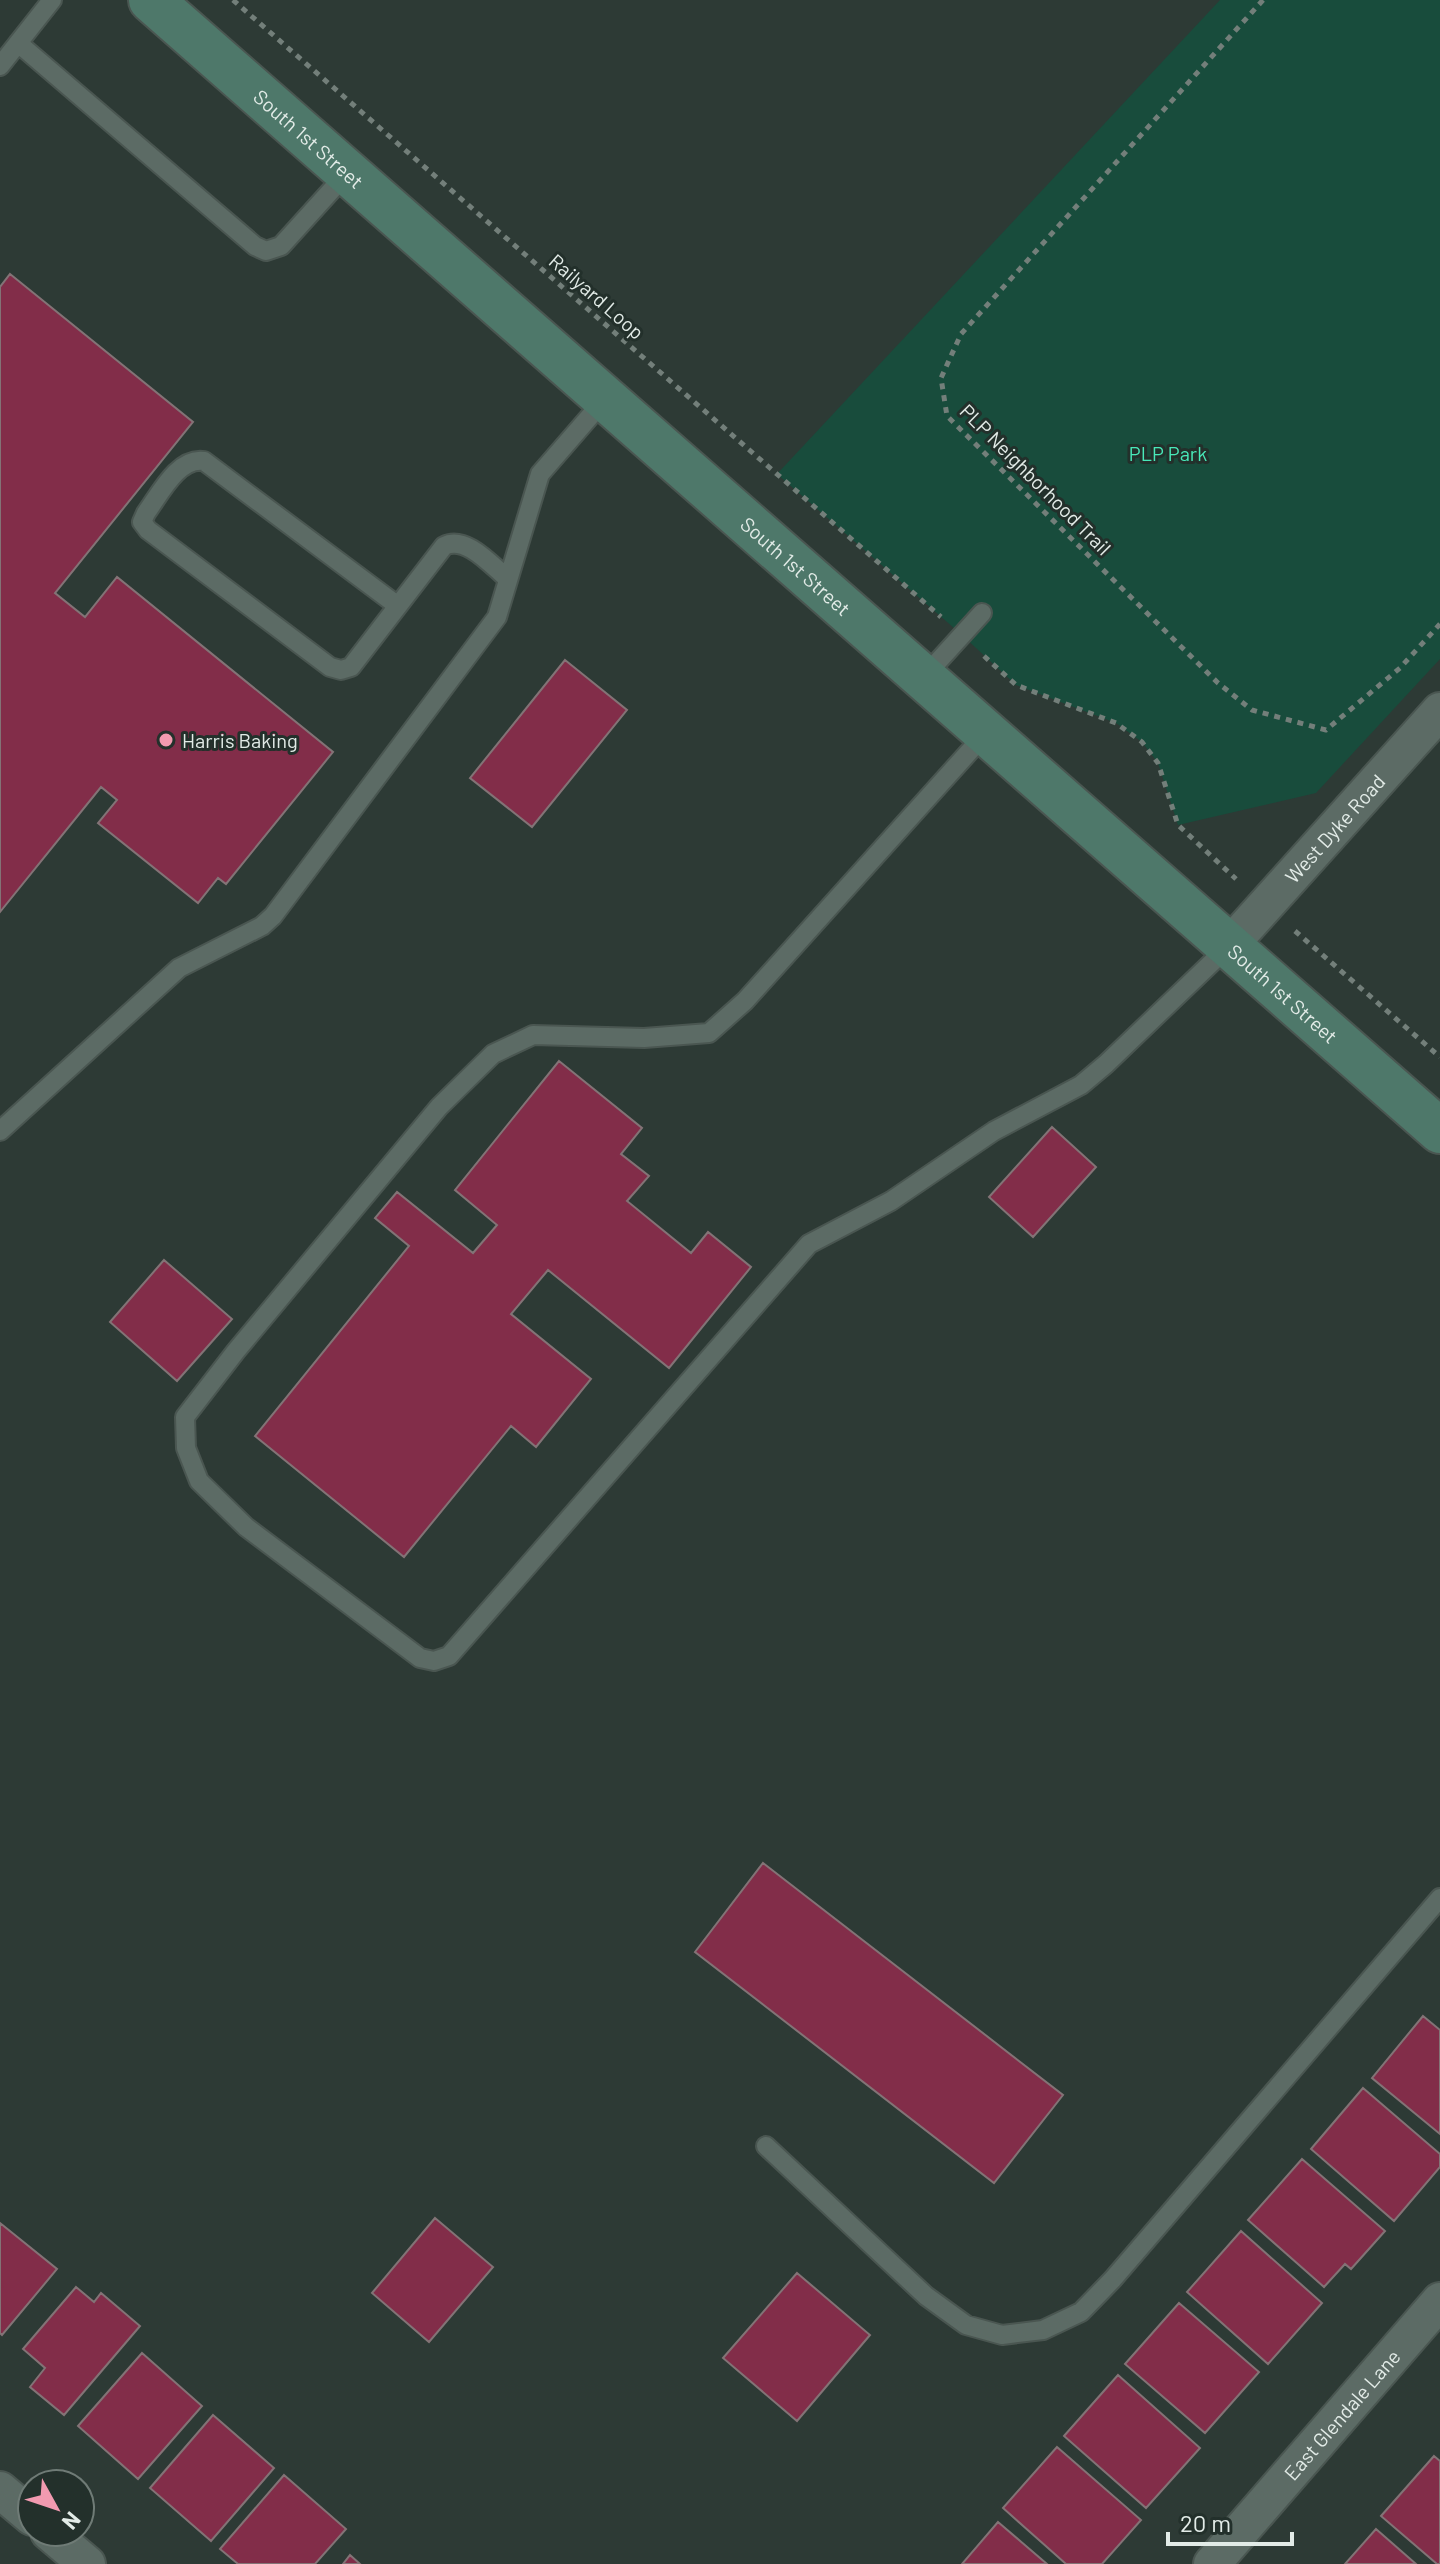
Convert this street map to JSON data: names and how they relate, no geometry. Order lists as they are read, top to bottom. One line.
{"streets":{"main road":["South 1st Street"],"street":["West Dyke Road","East Glendale Lane"],"path":["Railyard Loop","PLP Neighborhood Trail"]},"crossings":[["South 1st Street","West Dyke Road"]],"parks":["PLP Park"],"places":["Harris Baking"],"scale_bar":"20 m","north":"bottom right"}
